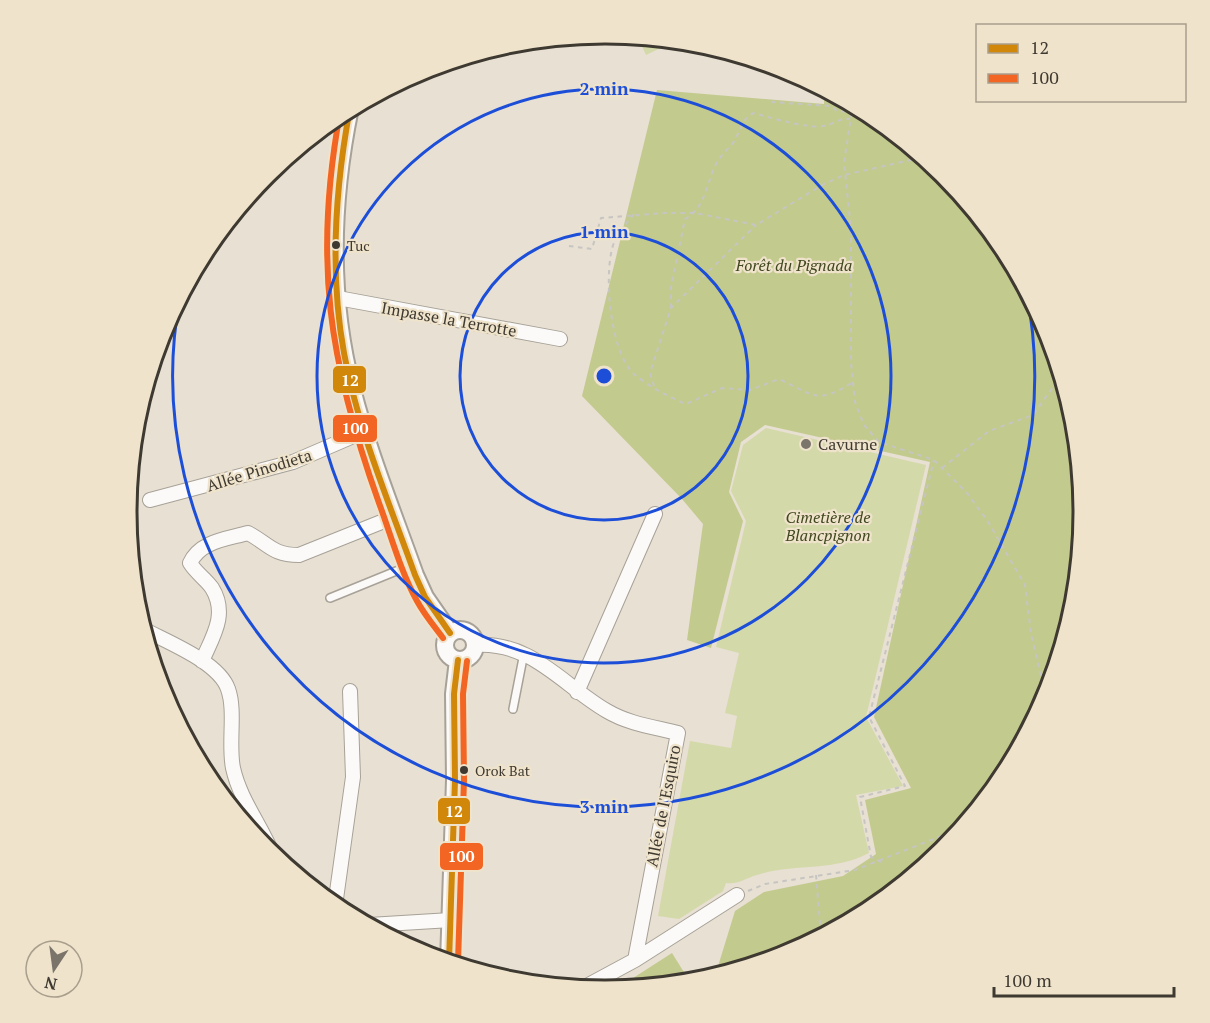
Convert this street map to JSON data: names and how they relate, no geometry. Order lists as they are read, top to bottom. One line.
{"streets":{"street":["Impasse la Terrotte","Allée Pinodieta","Allée de l'Esquiro"]},"parks":["Forêt du Pignada","Cimetière de Blancpignon"],"places":["Tuc","Cavurne","Orok Bat"],"lines":["transit line 12","transit line 100"],"legend":["12","100"],"scale_bar":"100 m","north":"bottom","rings":["2 min","1 min","3 min"]}
